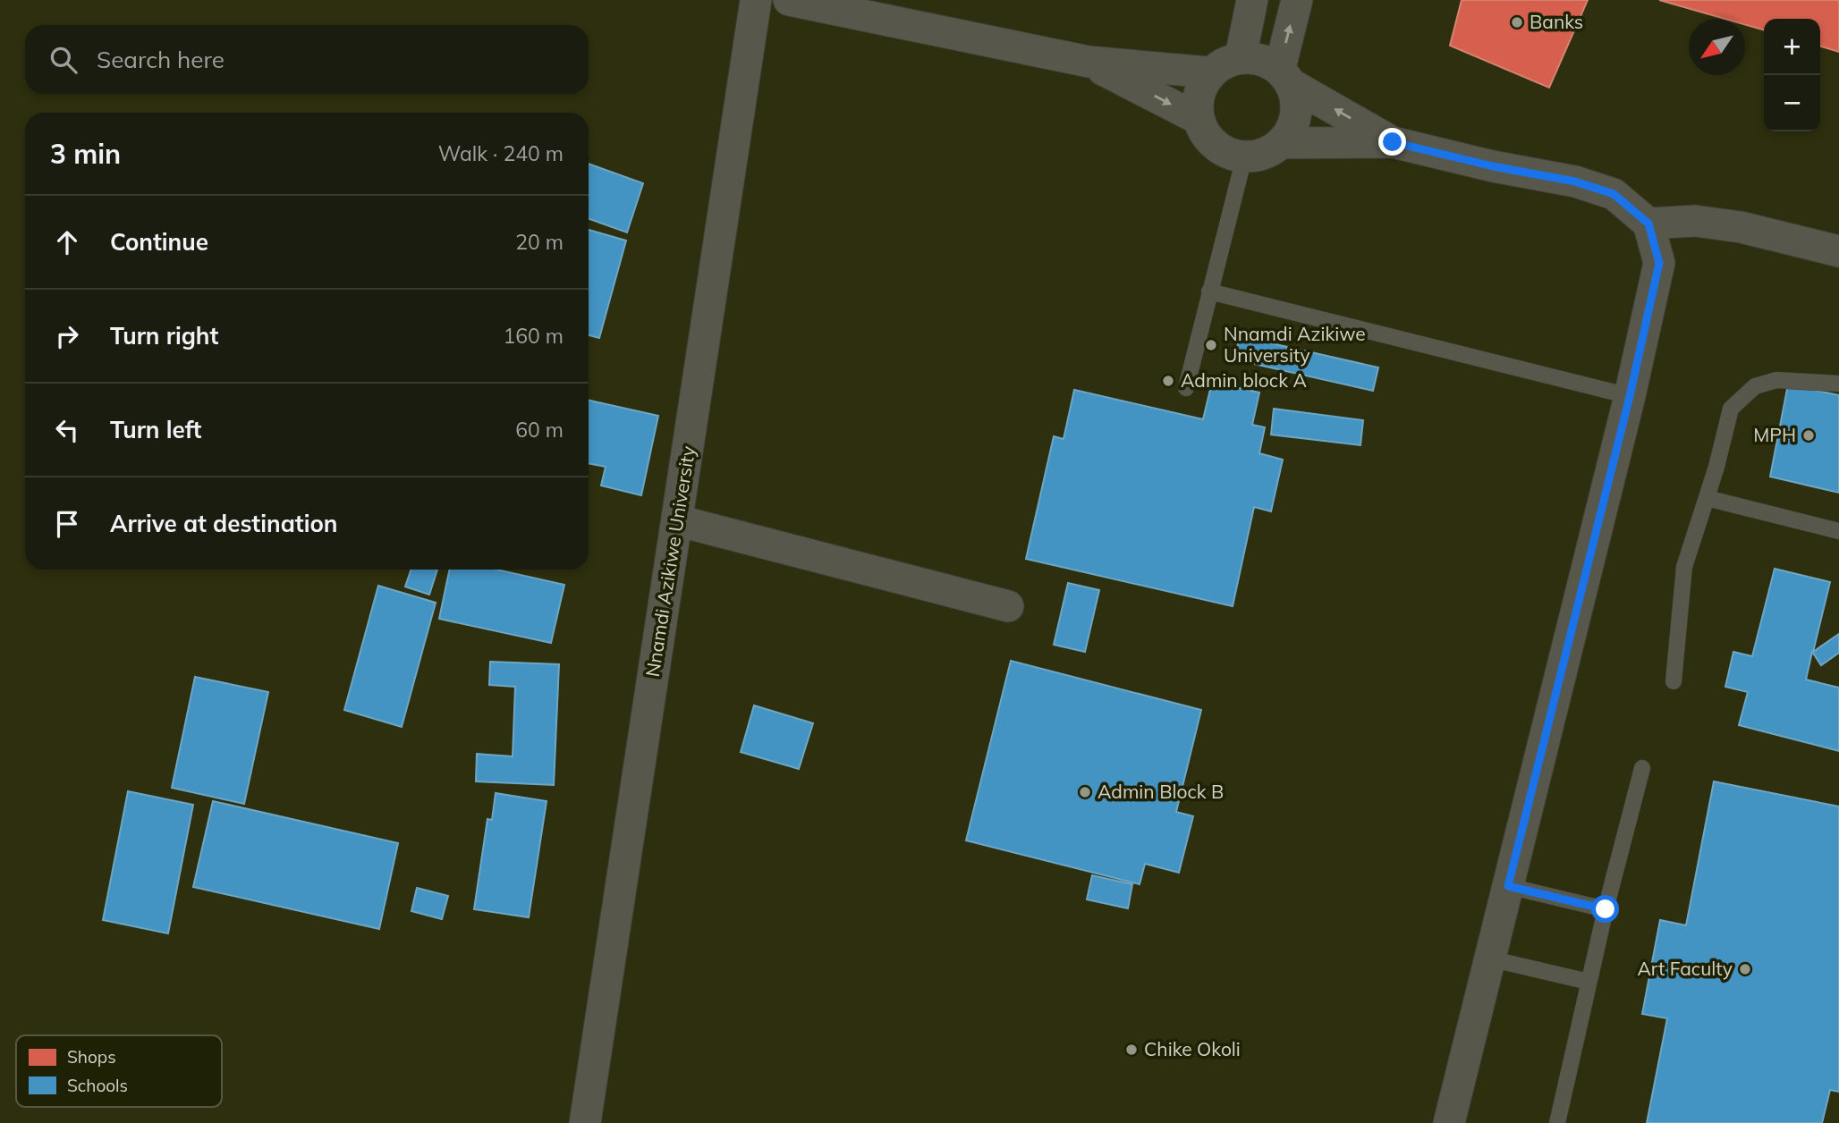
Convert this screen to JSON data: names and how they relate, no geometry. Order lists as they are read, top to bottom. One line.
{"streets":{"street":["Nnamdi Azikiwe University"]},"places":["Banks","Nnamdi Azikiwe University","Admin block A","MPH","Admin Block B","Art Faculty","Chike Okoli"],"legend":["Shops","Schools"],"north":"bottom left","page":{"map_buttons":["+","−"],"search":"Search here","heading":["3 min","Walk · 240 m"],"list":[["Continue","20 m"],["Turn right","160 m"],["Turn left","60 m"],"Arrive at destination"]}}
